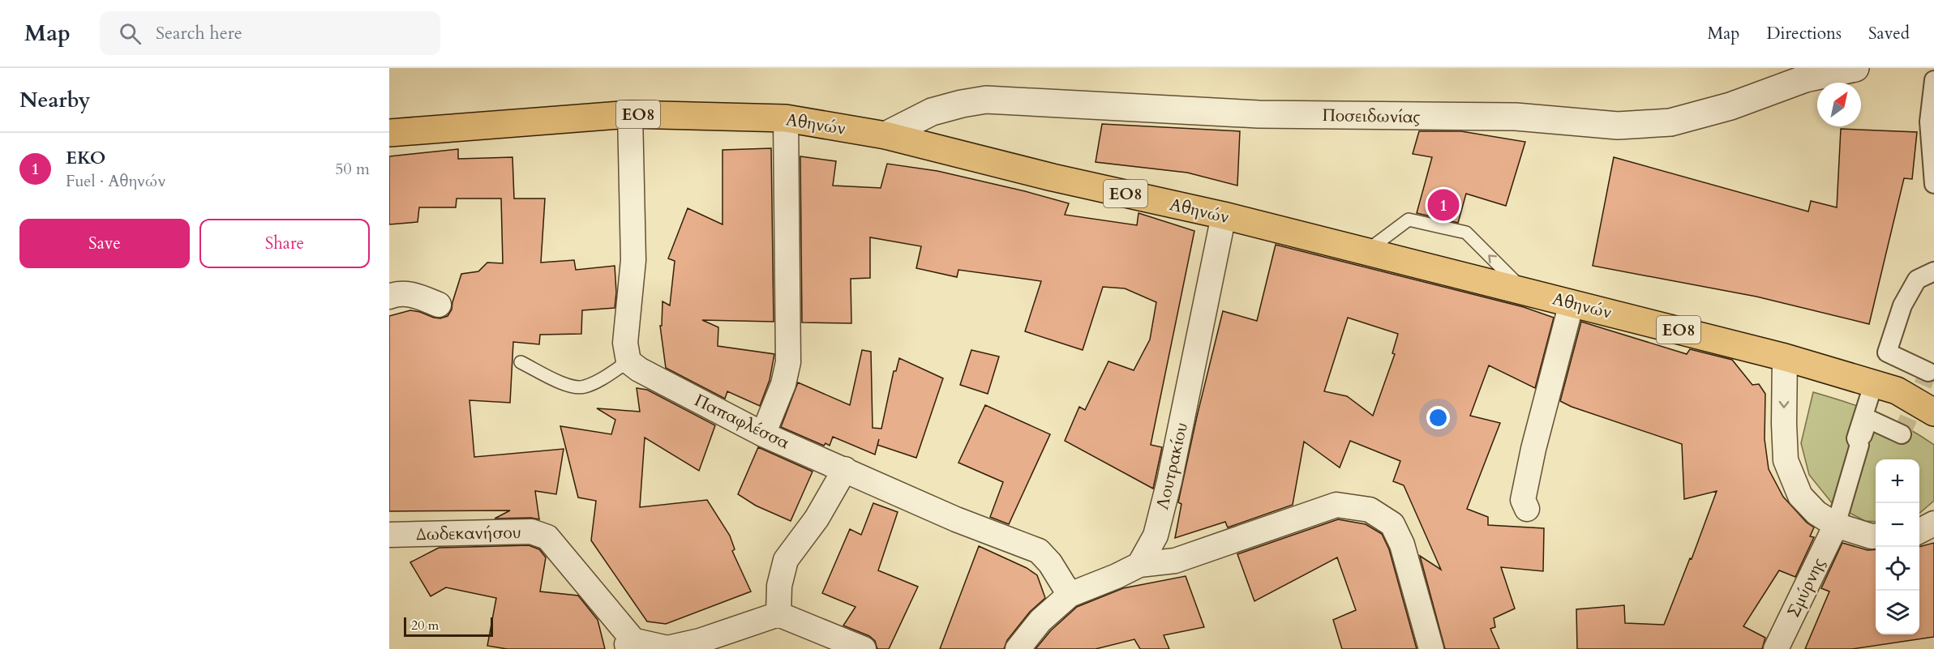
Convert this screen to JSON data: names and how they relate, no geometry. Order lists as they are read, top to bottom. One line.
{"streets":{"main road":["ΕΟ8","Αθηνών"],"street":["Ποσειδωνίας","Παπαφλέσσα","Λουτρακίου","Δωδεκανήσου","Σμύρνης"]},"crossings":[["Ποσειδωνίας","Αθηνών"],["Αθηνών","Λουτρακίου"]],"scale_bar":"20 m","north":"top right","page":{"header":"Map","search":"Search here","nav":["Map","Directions","Saved"],"heading":"Nearby","list":[{"mark":"1","name":"EKO","note":"Fuel · Αθηνών","value":"50 m"}],"pins":"1","buttons":["Save","Share"],"map_buttons":["+","−"],"scale":"20 m"}}
